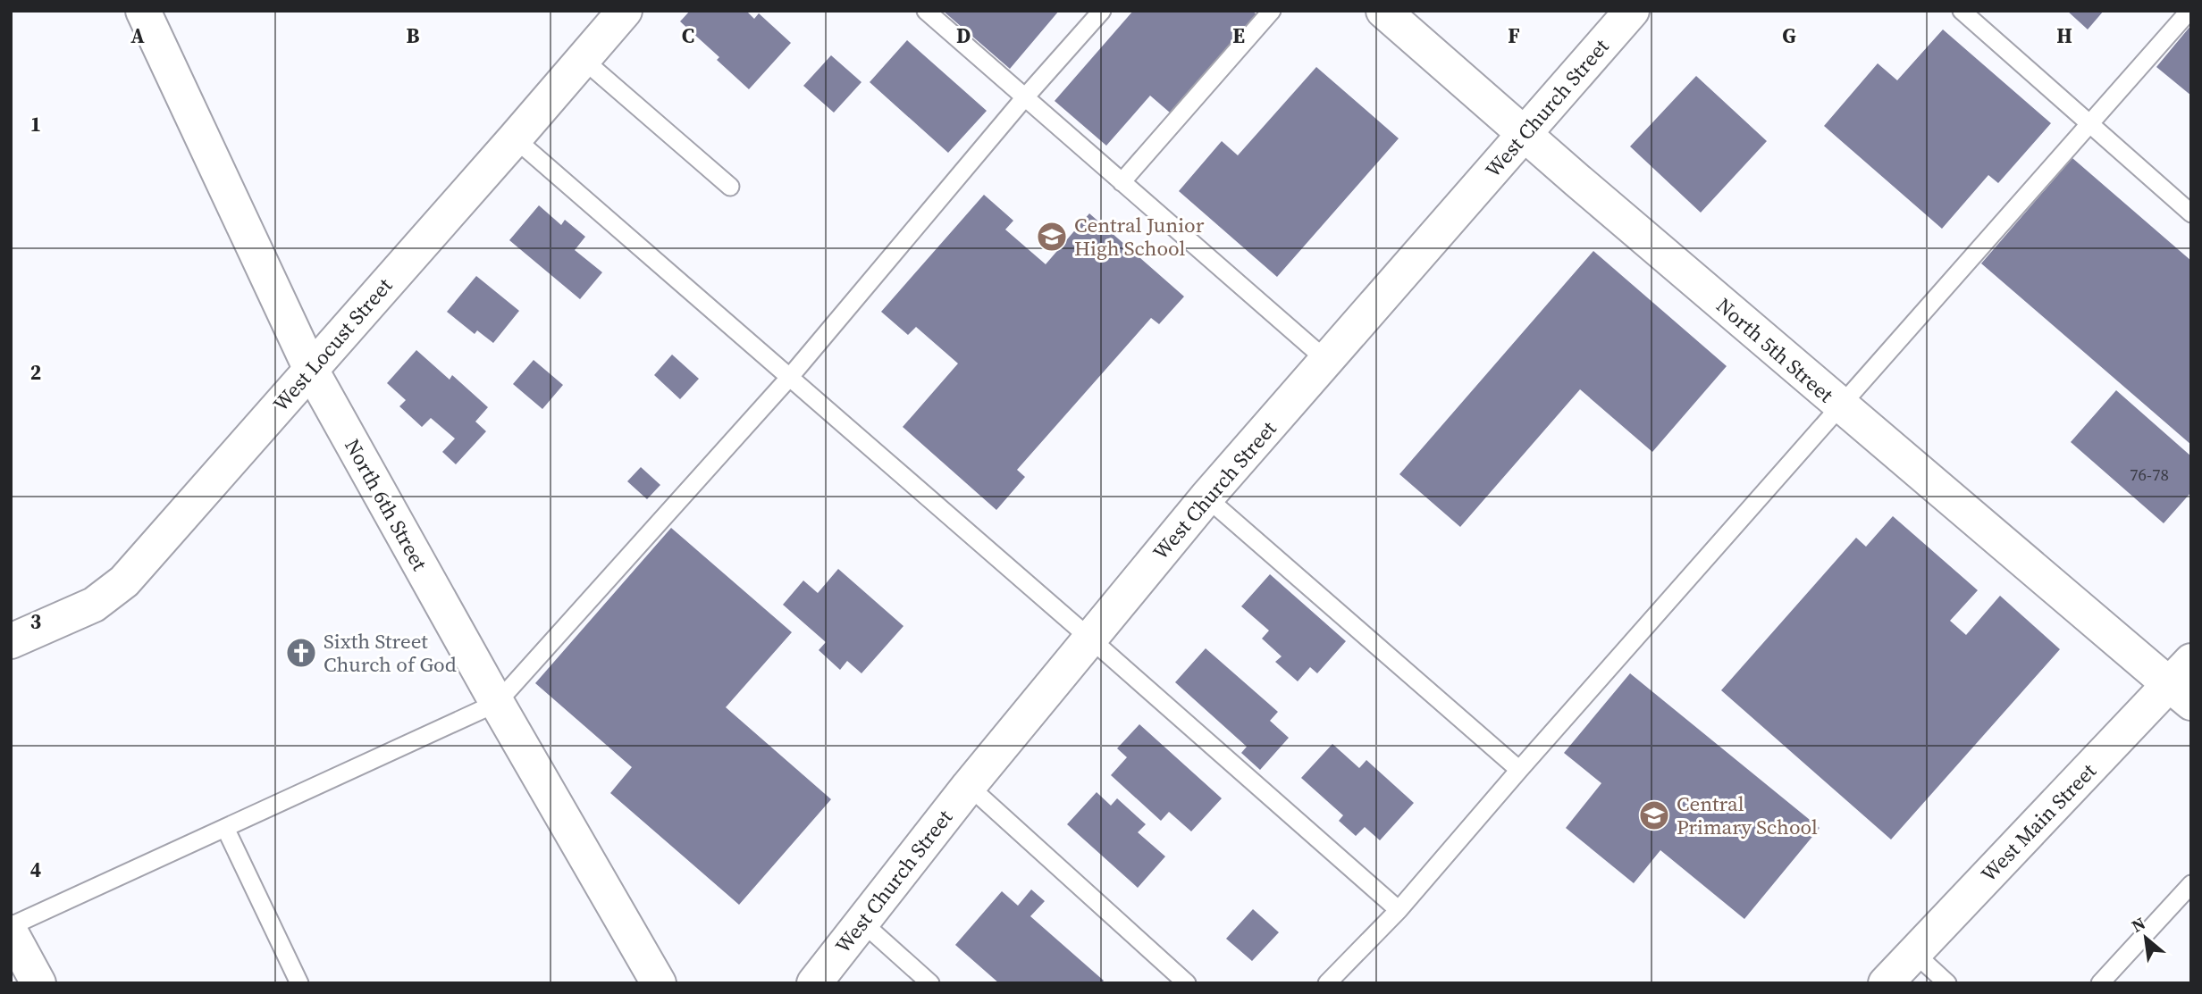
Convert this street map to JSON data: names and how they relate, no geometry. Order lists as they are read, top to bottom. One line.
{"streets":{"street":["West Church Street","West Locust Street","North 5th Street","North 6th Street","West Main Street"]},"crossings":[["West Church Street","North 5th Street"],["West Locust Street","North 6th Street"],["North 5th Street","West Main Street"]],"places":{"school or university":["Central Junior High School","Central Primary School"],"church":["Sixth Street Church of God"]},"house_numbers":["76-78"],"north":"top left","grid":{"columns":["A","B","C","D","E","F","G","H"],"rows":["1","2","3","4"]}}
